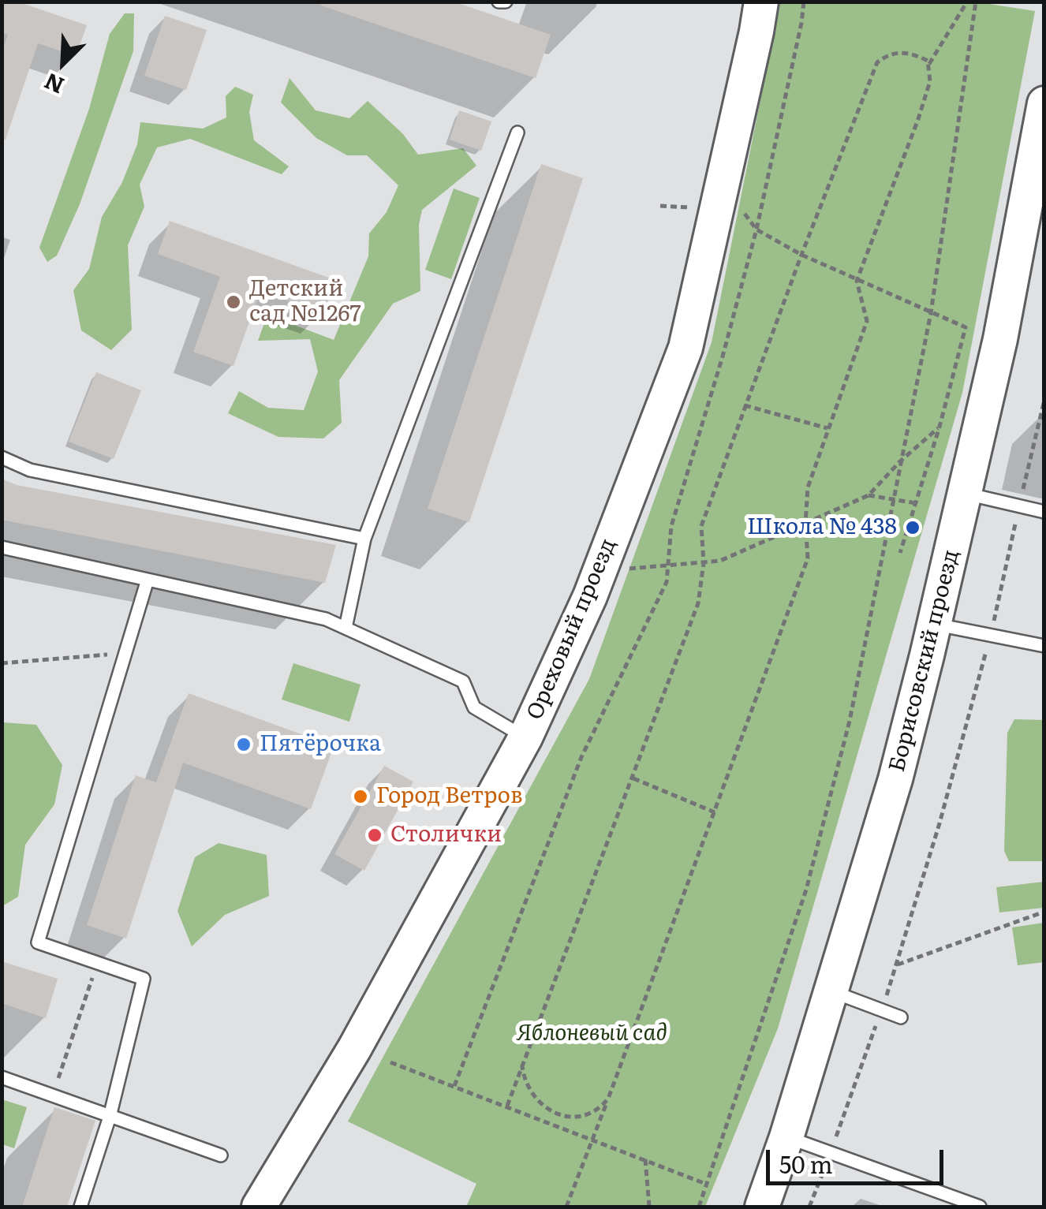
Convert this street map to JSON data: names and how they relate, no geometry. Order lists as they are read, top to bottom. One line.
{"streets":{"street":["Ореховый проезд","Борисовский проезд"]},"parks":["Яблоневый сад"],"places":["Детский сад №1267","Школа № 438","Пятёрочка","Город Ветров","Столички"],"scale_bar":"50 m","north":"bottom left"}
